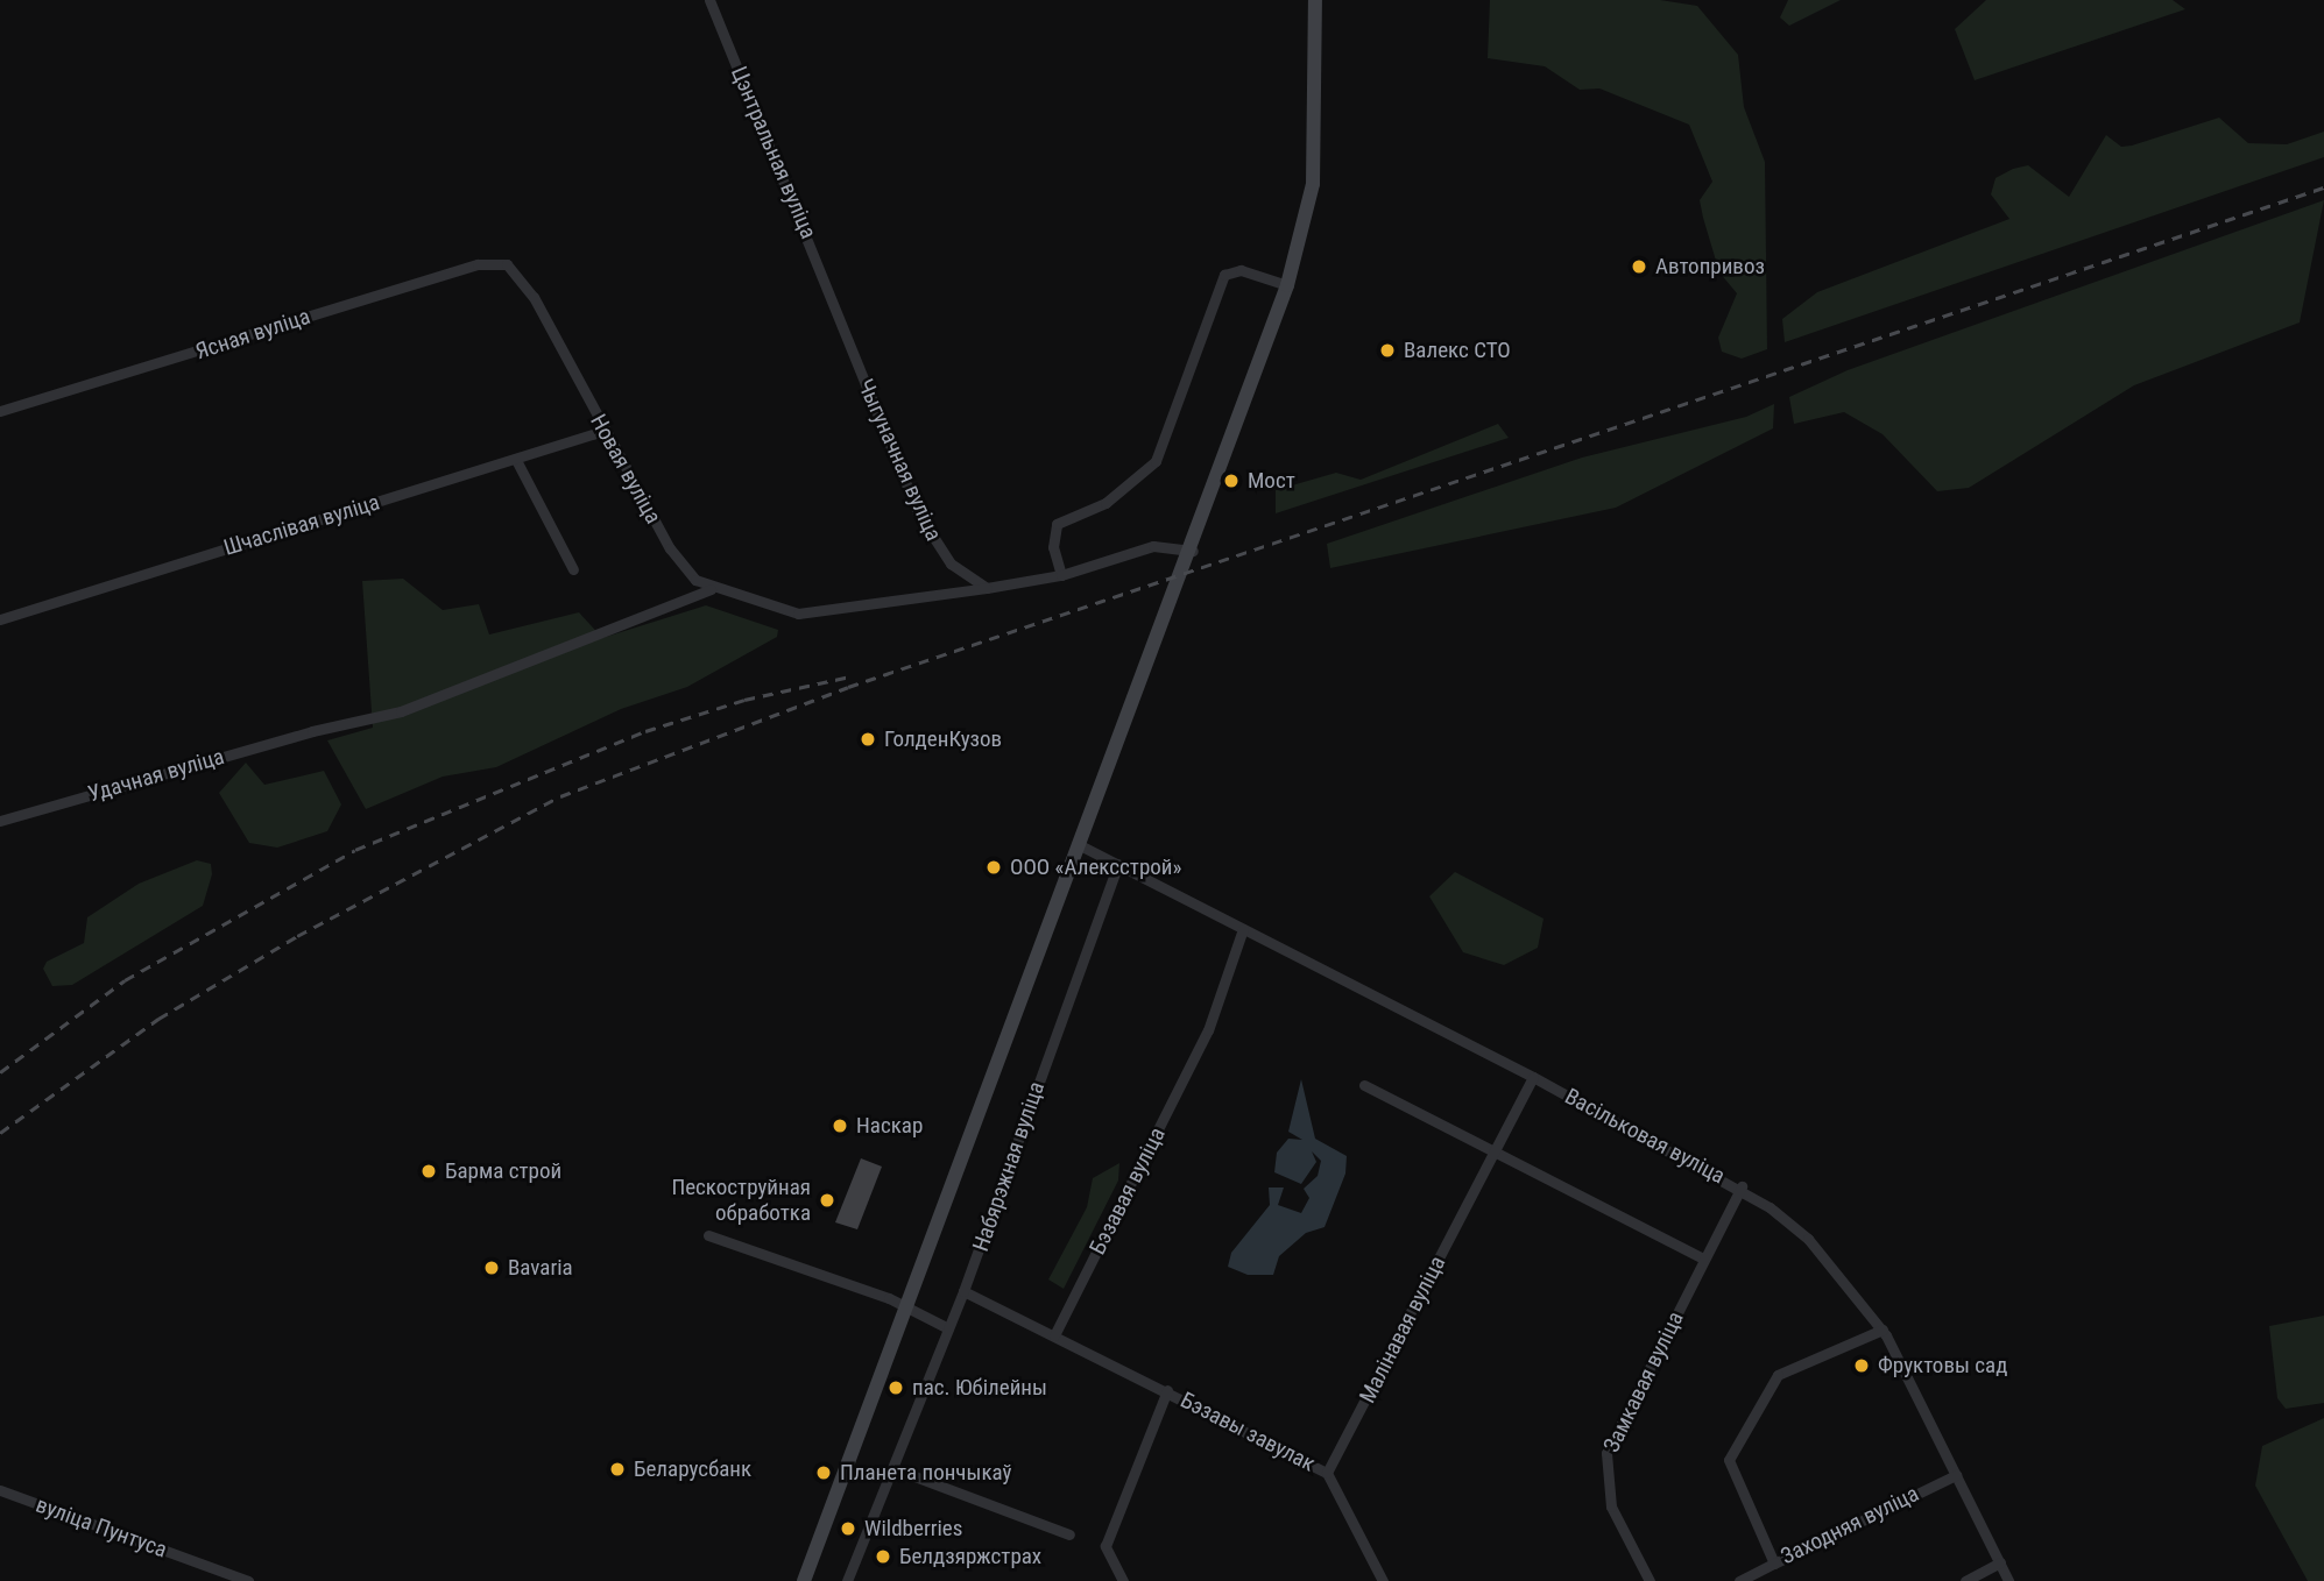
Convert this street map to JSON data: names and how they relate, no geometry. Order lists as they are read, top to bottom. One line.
{"streets":{"street":["Цэнтральная вуліца","Ясная вуліца","Чыгуначная вуліца","Новая вуліца","Шчаслівая вуліца","Удачная вуліца","Васільковая вуліца","Набярэжная вуліца","Бэзавая вуліца","Малінавая вуліца","Замкавая вуліца","Бэзавы завулак","Заходняя вуліца","вуліца Пунтуса"]},"crossings":[["Цэнтральная вуліца","Чыгуначная вуліца"],["Ясная вуліца","Новая вуліца"],["Чыгуначная вуліца","Новая вуліца"],["Новая вуліца","Шчаслівая вуліца"],["Новая вуліца","Удачная вуліца"],["Васільковая вуліца","Набярэжная вуліца"],["Васільковая вуліца","Бэзавая вуліца"],["Васільковая вуліца","Малінавая вуліца"],["Васільковая вуліца","Замкавая вуліца"],["Васільковая вуліца","Заходняя вуліца"],["Малінавая вуліца","Бэзавы завулак"]],"places":["Автопривоз","Валекс СТО","Мост","ГолденКузов","ООО «Алексстрой»","Наскар","Барма строй","Пескоструйная обработка","Bavaria","Фруктовы сад","пас. Юбілейны","Беларусбанк","Планета пончыкаў","Wildberries","Белдзяржстрах"]}
